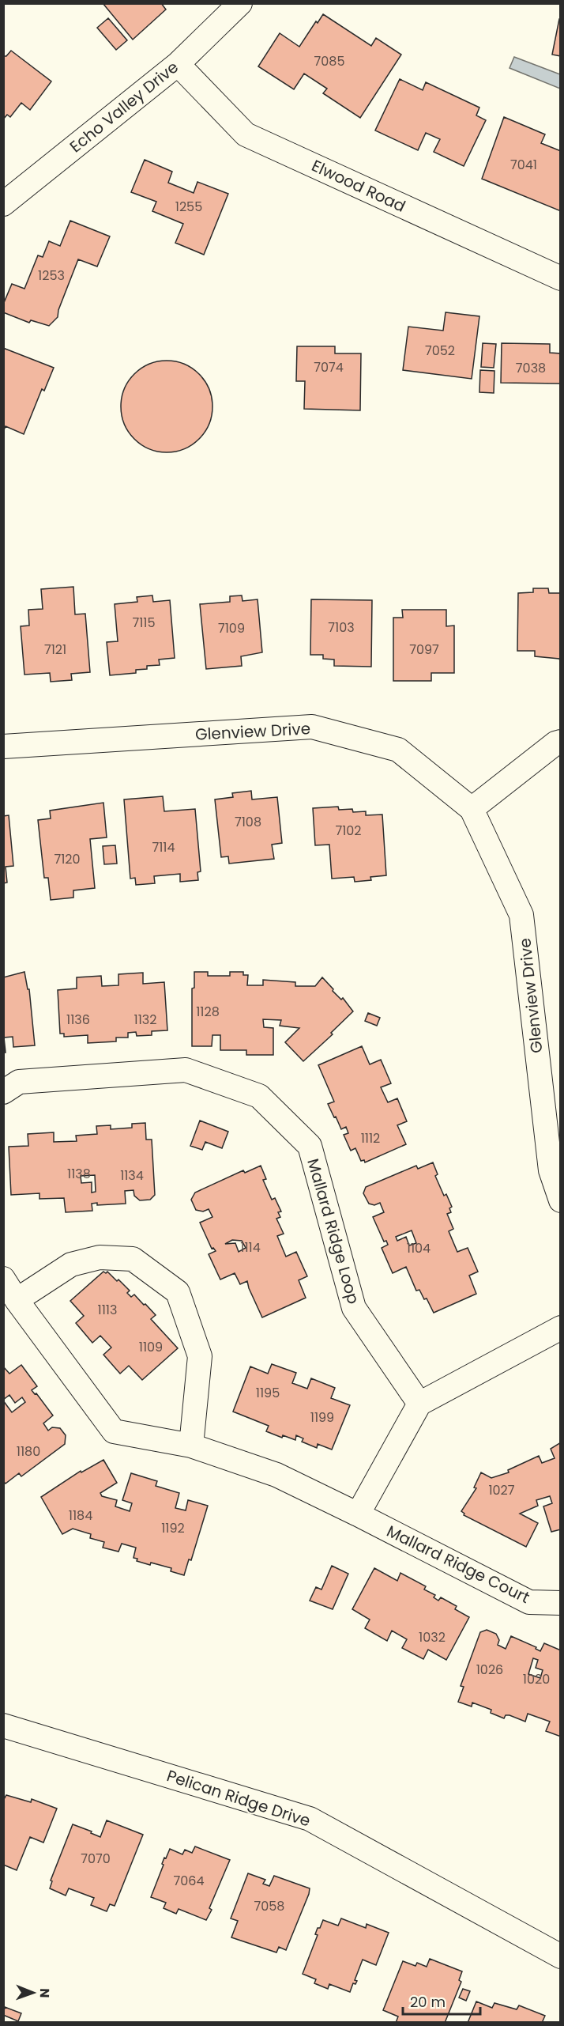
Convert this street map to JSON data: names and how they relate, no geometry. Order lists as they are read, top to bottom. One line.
{"streets":{"street":["Echo Valley Drive","Elwood Road","Glenview Drive","Mallard Ridge Loop","Mallard Ridge Court","Pelican Ridge Drive"]},"crossings":[["Echo Valley Drive","Elwood Road"]],"house_numbers":["7085","7041","1255","1253","7052","7074","7038","7115","7103","7109","7121","7097","7108","7102","7114","7120","1128","1136","1132","1112","1138","1134","1114","1104","1113","1109","1195","1199","1180","1027","1184","1192","1032","1026","1020","7070","7064","7058"],"scale_bar":"20 m","north":"right"}
